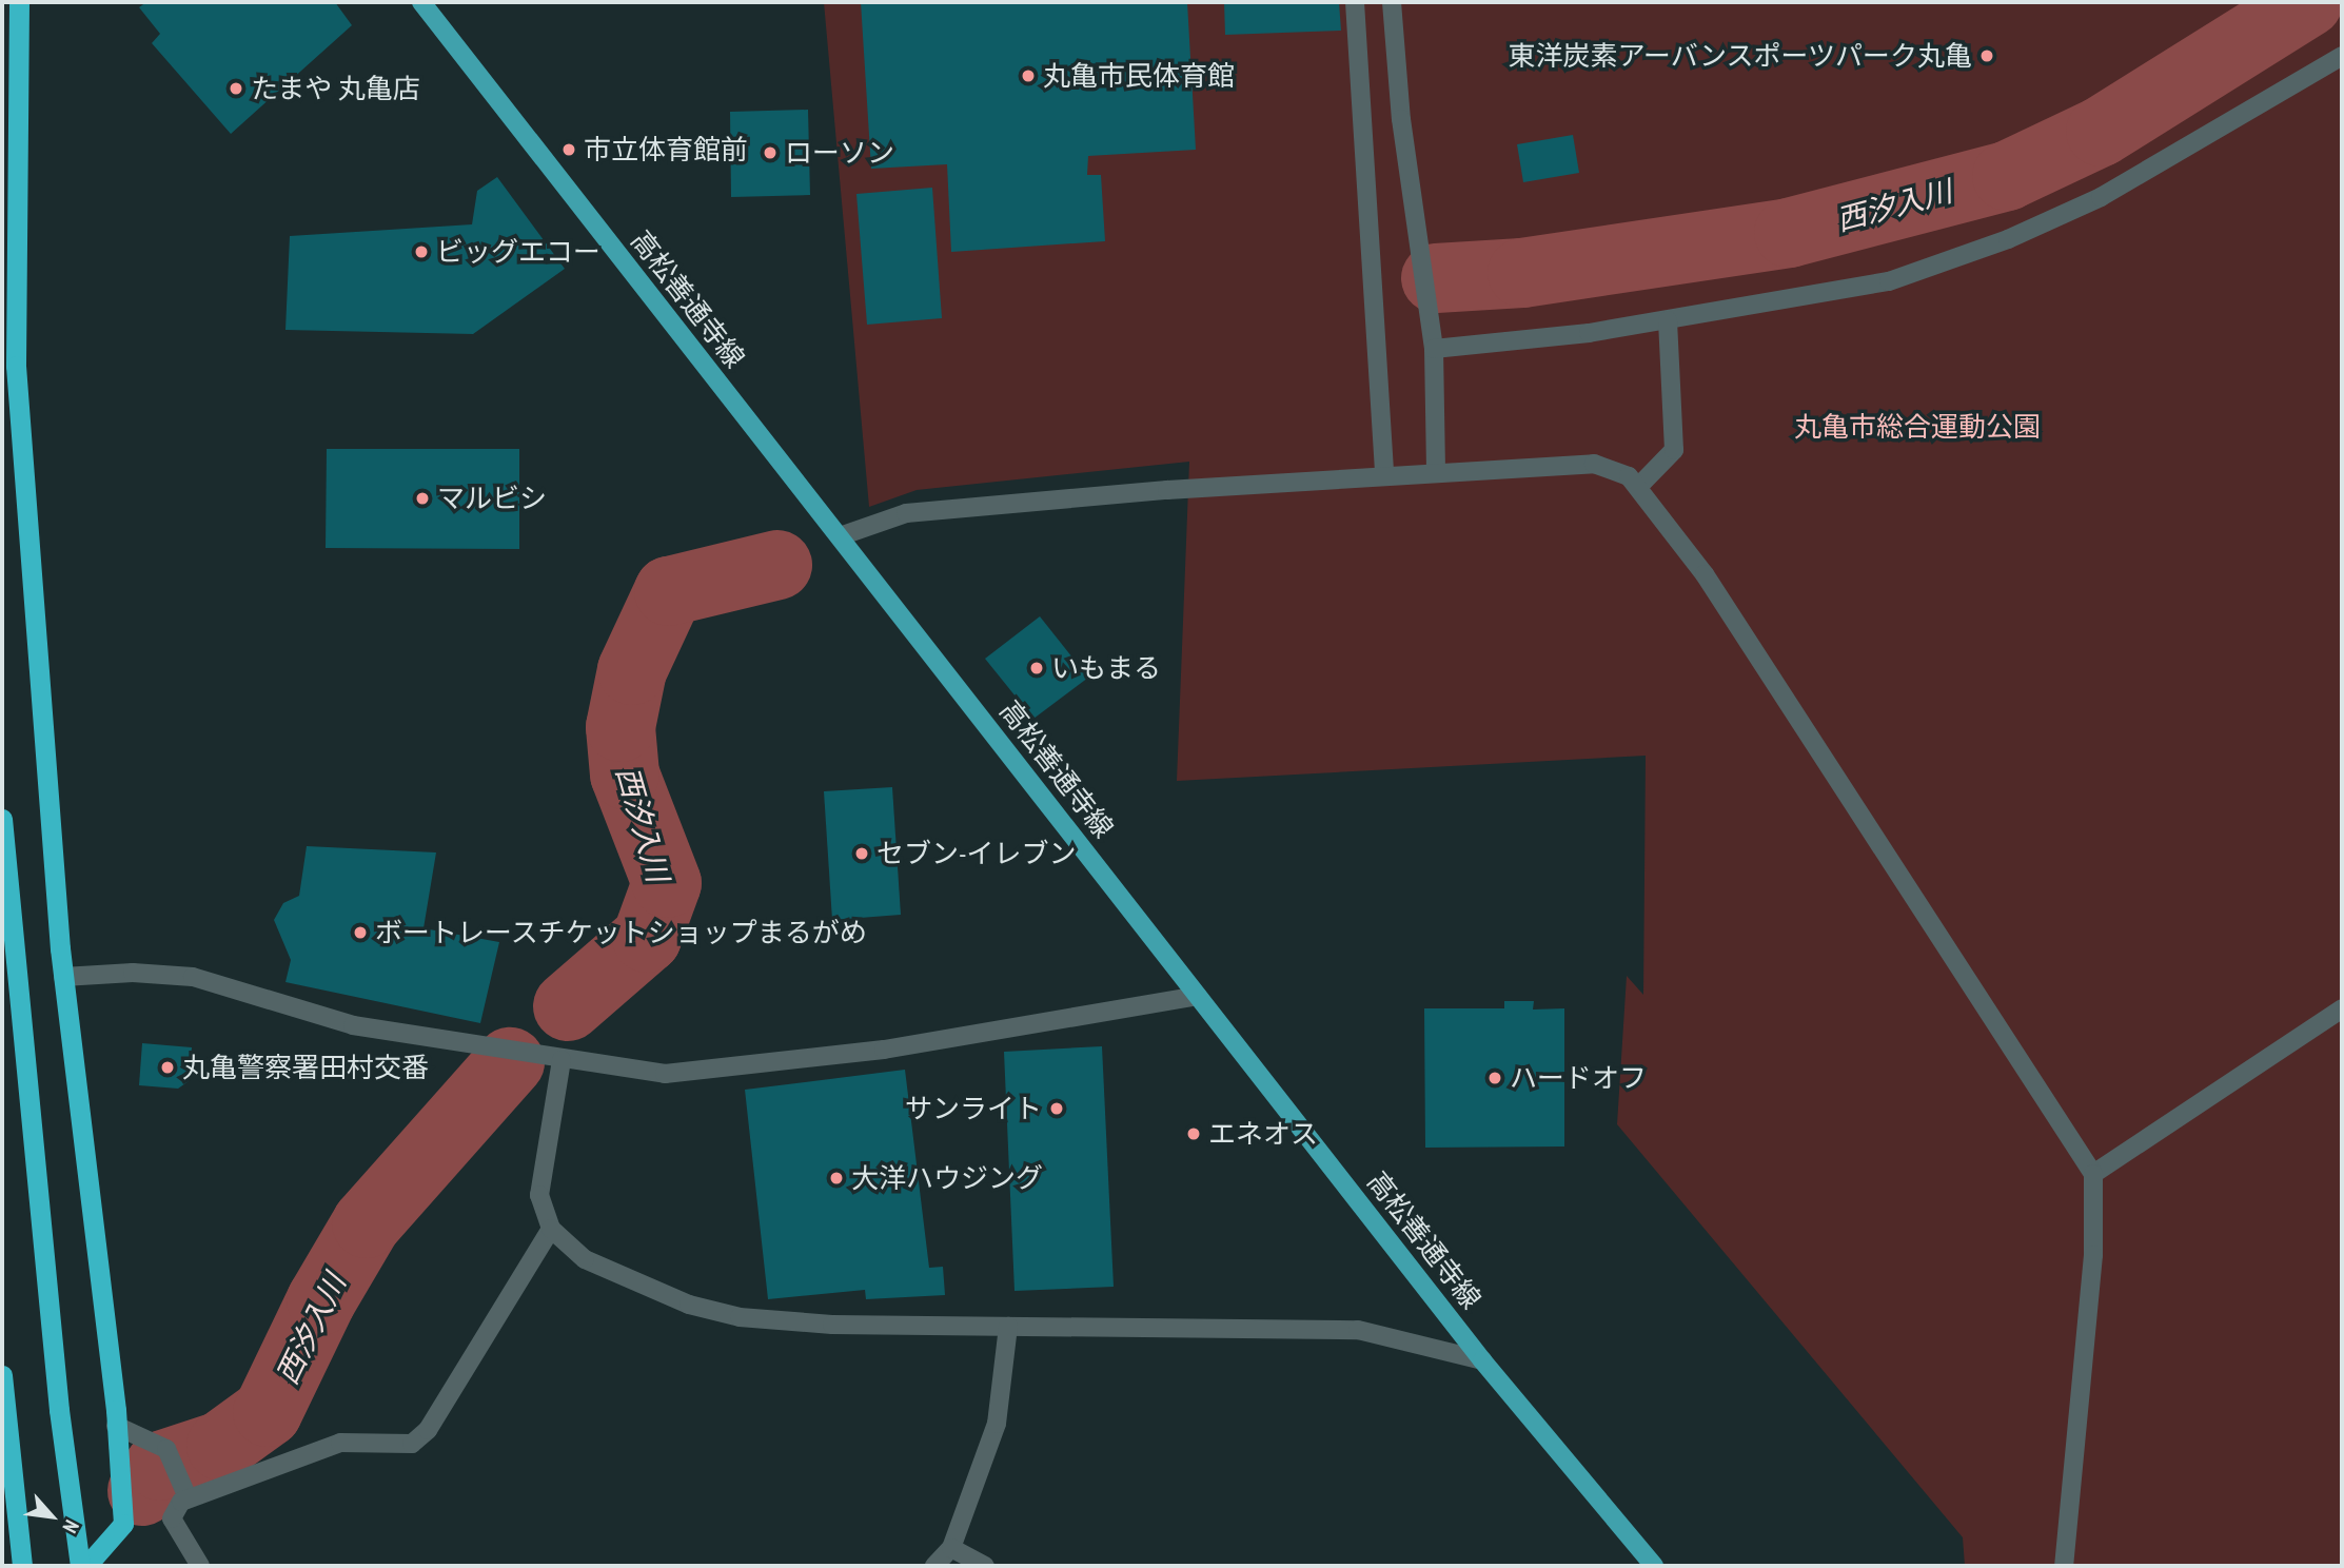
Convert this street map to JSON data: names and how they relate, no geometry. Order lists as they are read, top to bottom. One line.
{"streets":{"main road":["高松善通寺線"]},"water":["西汐入川"],"parks":["丸亀市総合運動公園"],"places":["東洋炭素アーバンスポーツパーク丸亀","丸亀市民体育館","たまや 丸亀店","市立体育館前","ローソン","ビッグエコー","マルビシ","いもまる","セブン-イレブン","ボートレースチケットショップまるがめ","丸亀警察署田村交番","ハードオフ","サンライト","エネオス","大洋ハウジング"],"north":"bottom right"}
